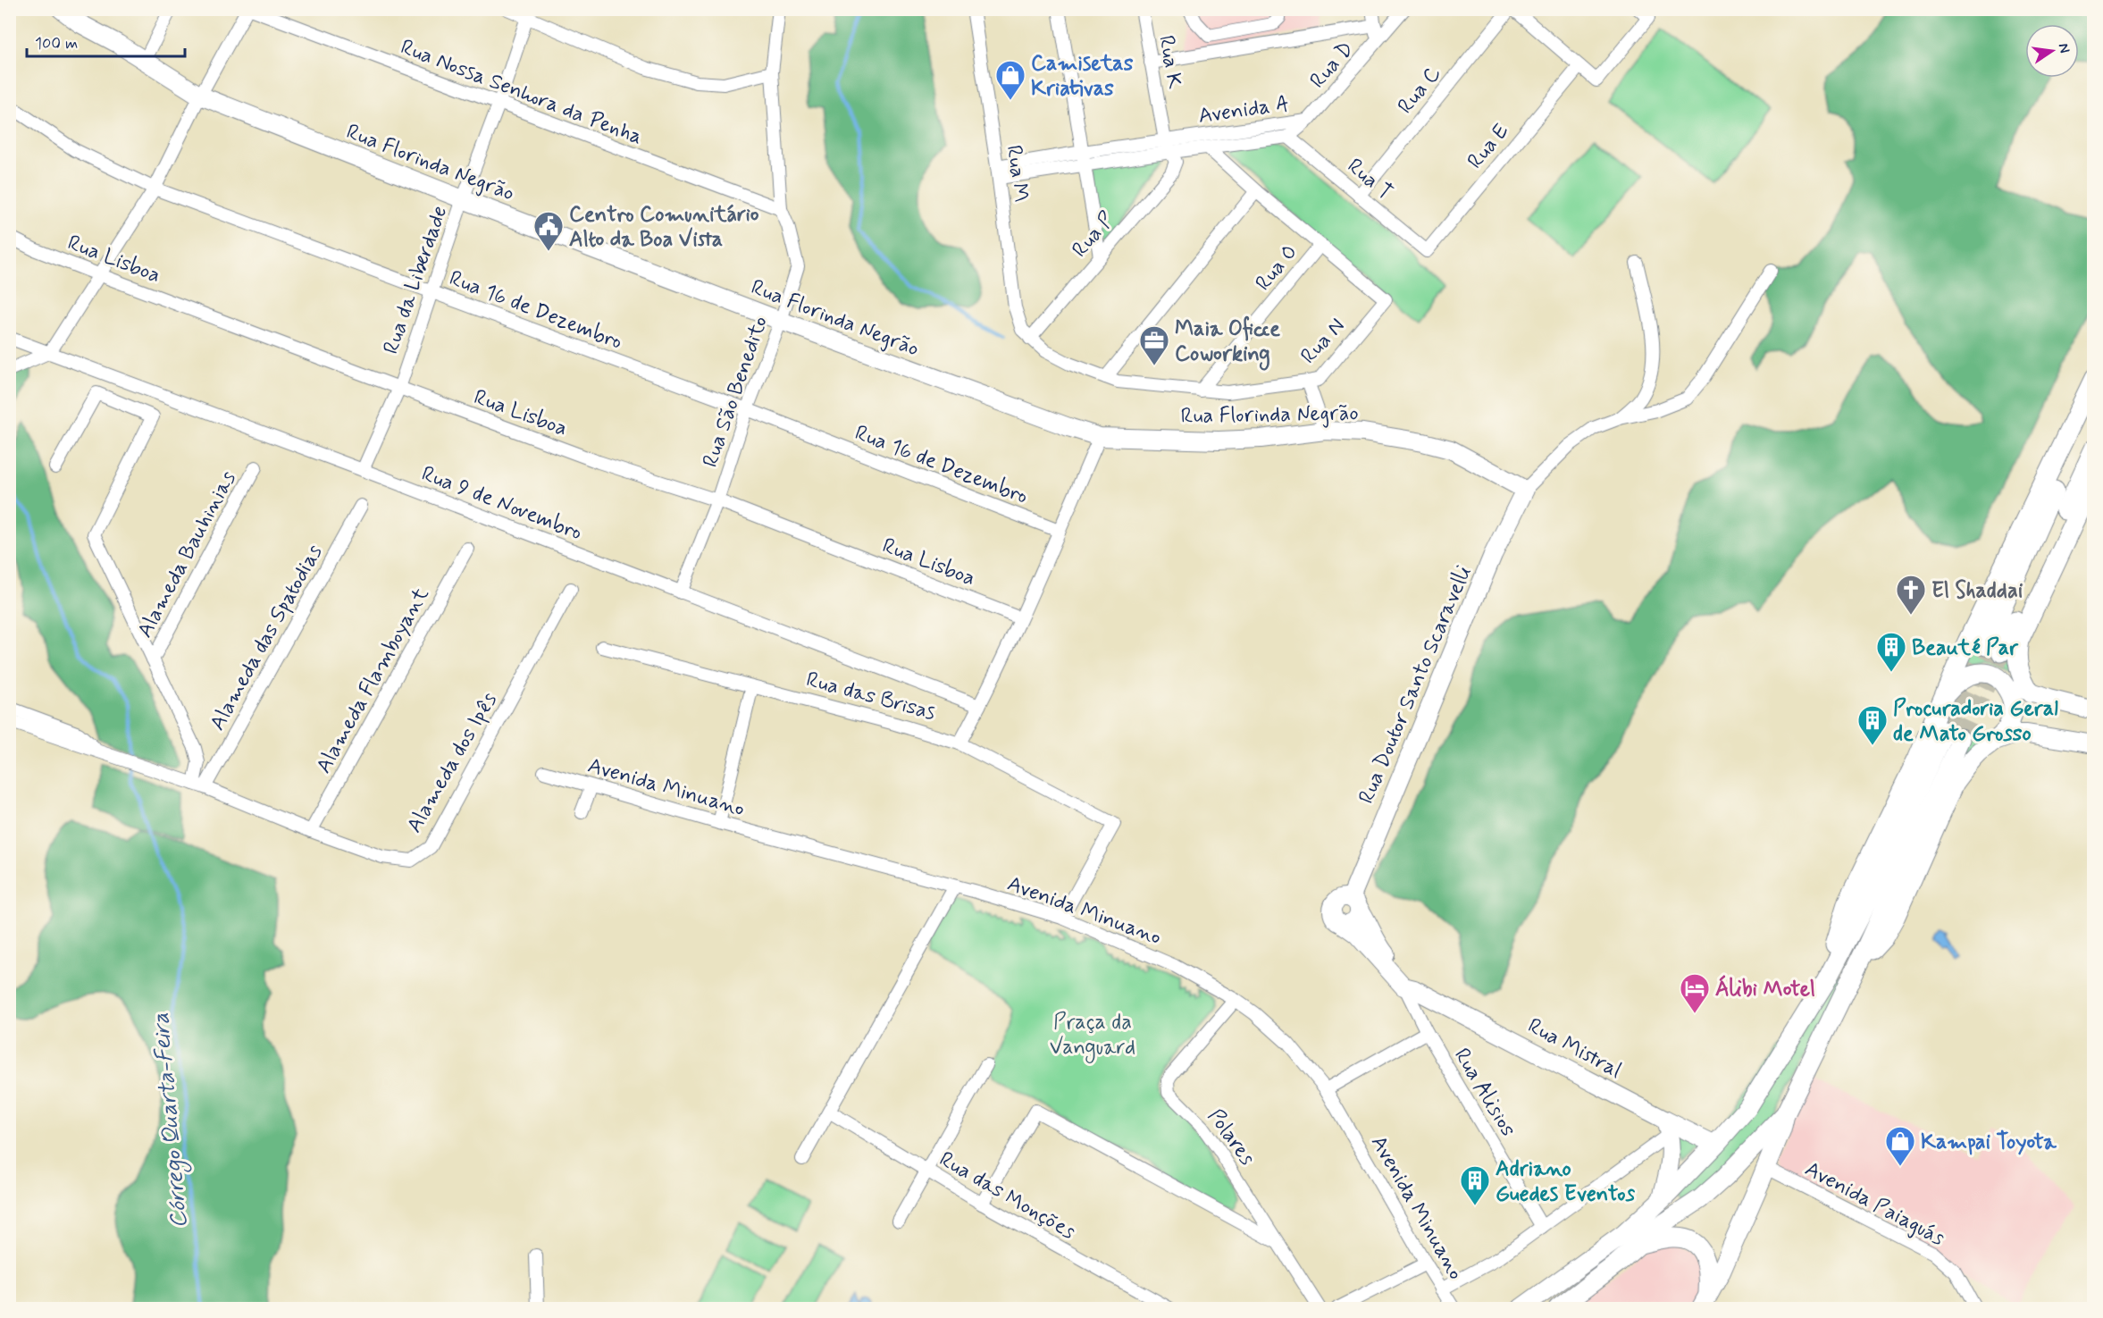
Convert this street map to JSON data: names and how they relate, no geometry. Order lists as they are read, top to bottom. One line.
{"streets":{"street":["Rua K","Rua D","Rua C","Rua Nossa Senhora da Penha","Avenida A","Rua E","Rua Florinda Negrão","Rua M","Rua T","Rua P","Rua Lisboa","Rua O","Rua da Liberdade","Rua 16 de Dezembro","Rua N","Rua São Benedito","Rua 9 de Novembro","Alameda Bauhinias","Alameda das Spatodias","Alameda Flamboyant","Rua Doutor Santo Scaravelli","Rua das Brisas","Alameda dos Ipês","Avenida Minuano","Rua Mistral","Rua Alisios","Polares","Rua das Monções","Avenida Paiaguás"]},"crossings":[["Rua K","Avenida A"],["Rua K","Rua P"],["Rua D","Avenida A"],["Rua C","Rua T"],["Rua Nossa Senhora da Penha","Rua da Liberdade"],["Rua Nossa Senhora da Penha","Rua São Benedito"],["Avenida A","Rua M"],["Avenida A","Rua T"],["Avenida A","Rua P"],["Rua E","Rua T"],["Rua Florinda Negrão","Rua da Liberdade"],["Rua Florinda Negrão","Rua São Benedito"],["Rua Florinda Negrão","Rua Doutor Santo Scaravelli"],["Rua M","Rua P"],["Rua M","Rua N"],["Rua P","Rua N"],["Rua Lisboa","Rua da Liberdade"],["Rua Lisboa","Rua São Benedito"],["Rua O","Rua N"],["Rua da Liberdade","Rua 16 de Dezembro"],["Rua da Liberdade","Rua 9 de Novembro"],["Rua 16 de Dezembro","Rua São Benedito"],["Rua São Benedito","Rua 9 de Novembro"],["Alameda das Spatodias","Alameda dos Ipês"],["Alameda Flamboyant","Alameda dos Ipês"],["Rua das Brisas","Avenida Minuano"],["Avenida Minuano","Polares"],["Rua Mistral","Rua Alisios"]],"water":["Córrego Quarta-Feira"],"parks":["Praça da Vanguard"],"places":{"shop":["Camisetas Kriativas","Kampai Toyota"],"public building":["Centro Comunitário Alto da Boa Vista"],"office":["Maia Oficce Coworking"],"church":["El Shaddai"],"building":["Beauté Par","Procuradoria Geral de Mato Grosso","Adriano Guedes Eventos"],"hotel":["Álibi Motel"]},"scale_bar":"100 m","north":"right"}
